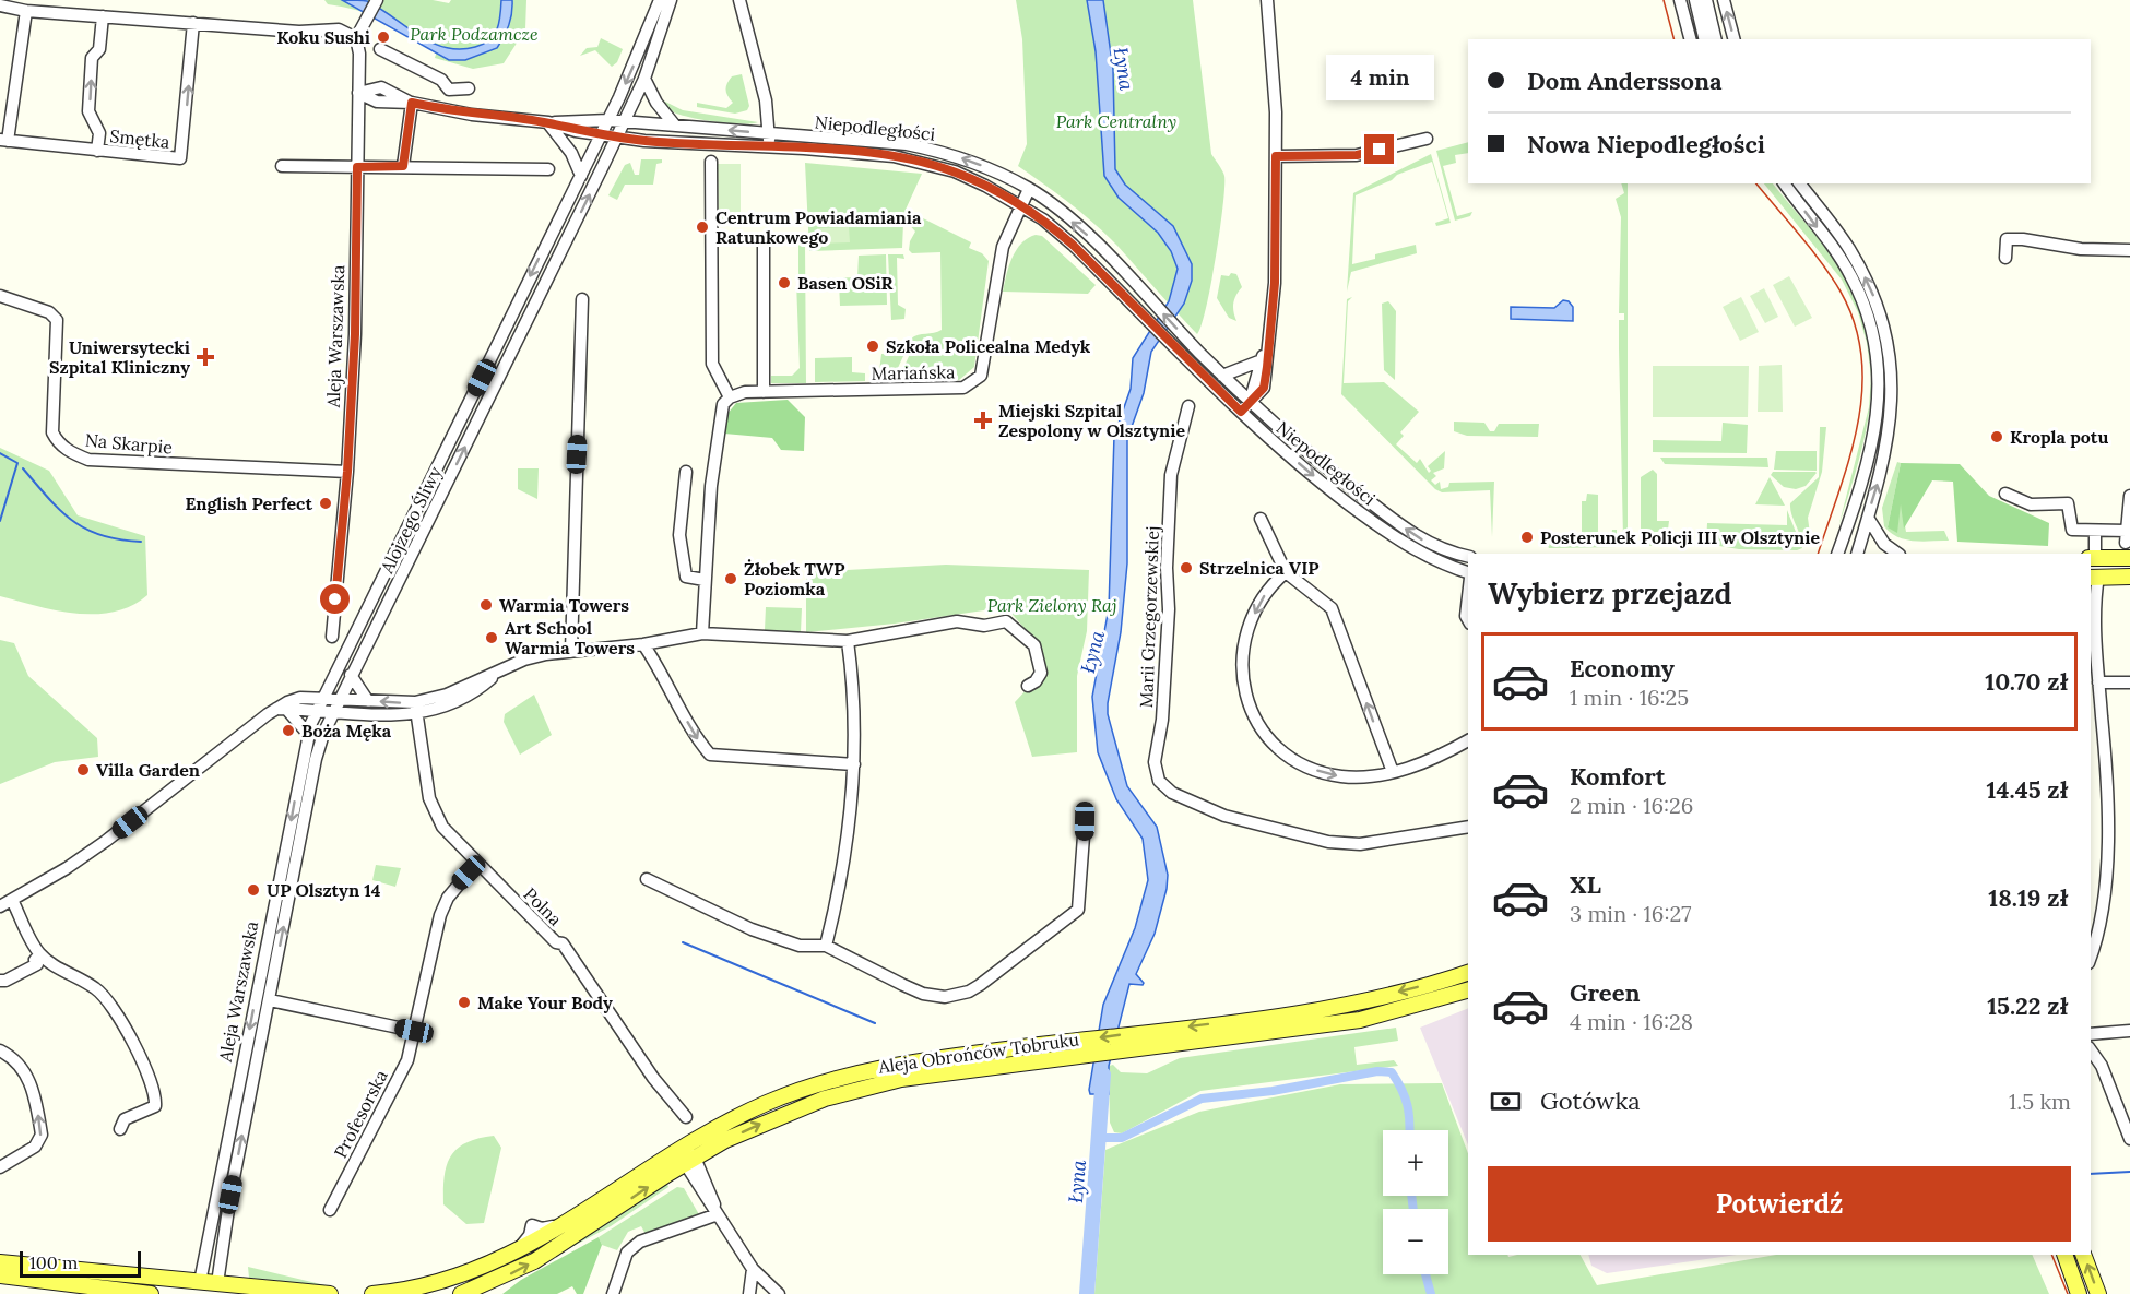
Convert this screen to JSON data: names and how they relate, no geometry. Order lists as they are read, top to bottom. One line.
{"streets":{"main road":["Aleja Obrońców Tobruku"],"street":["Niepodległości","Smętka","Aleja Warszawska","Mariańska","Na Skarpie","Alojzego Śliwy","Marii Grzegorzewskiej","Polna","Profesorska"]},"crossings":[["Niepodległości","Mariańska"],["Niepodległości","Alojzego Śliwy"],["Aleja Warszawska","Na Skarpie"],["Aleja Warszawska","Alojzego Śliwy"],["Polna","Profesorska"]],"water":["Łyna"],"parks":["Park Podzamcze","Park Centralny","Park Zielony Raj"],"places":{"other":["Koku Sushi","Centrum Powiadamiania Ratunkowego","Basen OSiR","Szkoła Policealna Medyk","Kropla potu","English Perfect","Posterunek Policji III w Olsztynie","Strzelnica VIP","Żłobek TWP Poziomka","Warmia Towers","Art School Warmia Towers","Boża Męka","Villa Garden","UP Olsztyn 14","Make Your Body"],"health":["Uniwersytecki Szpital Kliniczny","Miejski Szpital Zespolony w Olsztynie"]},"scale_bar":"100 m","page":{"banner":["Dom Anderssona","Nowa Niepodległości"],"bubble":"4 min","heading":"Wybierz przejazd","list":[{"name":"Economy","note":"1 min · 16:25","value":"10.70 zł"},{"name":"Komfort","note":"2 min · 16:26","value":"14.45 zł"},{"name":"XL","note":"3 min · 16:27","value":"18.19 zł"},{"name":"Green","note":"4 min · 16:28","value":"15.22 zł"}],"pay":["Gotówka","1.5 km"],"map_buttons":["+","−"],"buttons":"Potwierdź","scale":"100 m"}}
